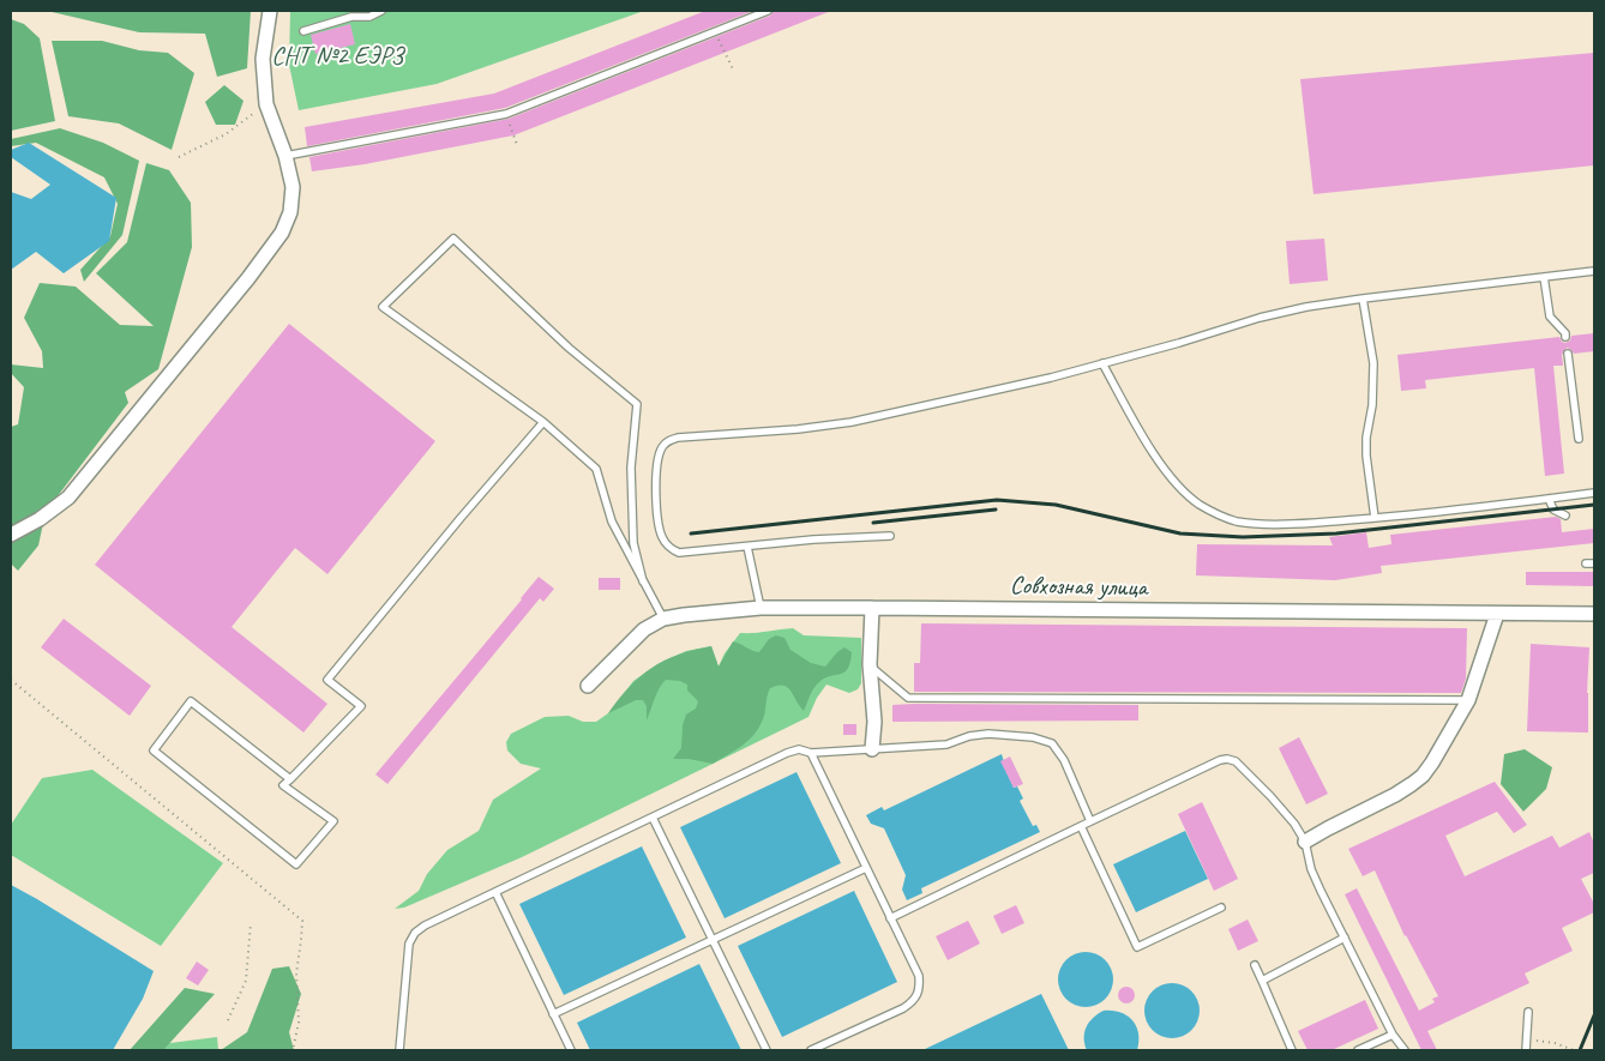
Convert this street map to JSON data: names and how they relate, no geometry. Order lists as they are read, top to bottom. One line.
{"streets":{"street":["Совхозная улица"]},"parks":["СНТ №2 ЕЭРЗ"]}
